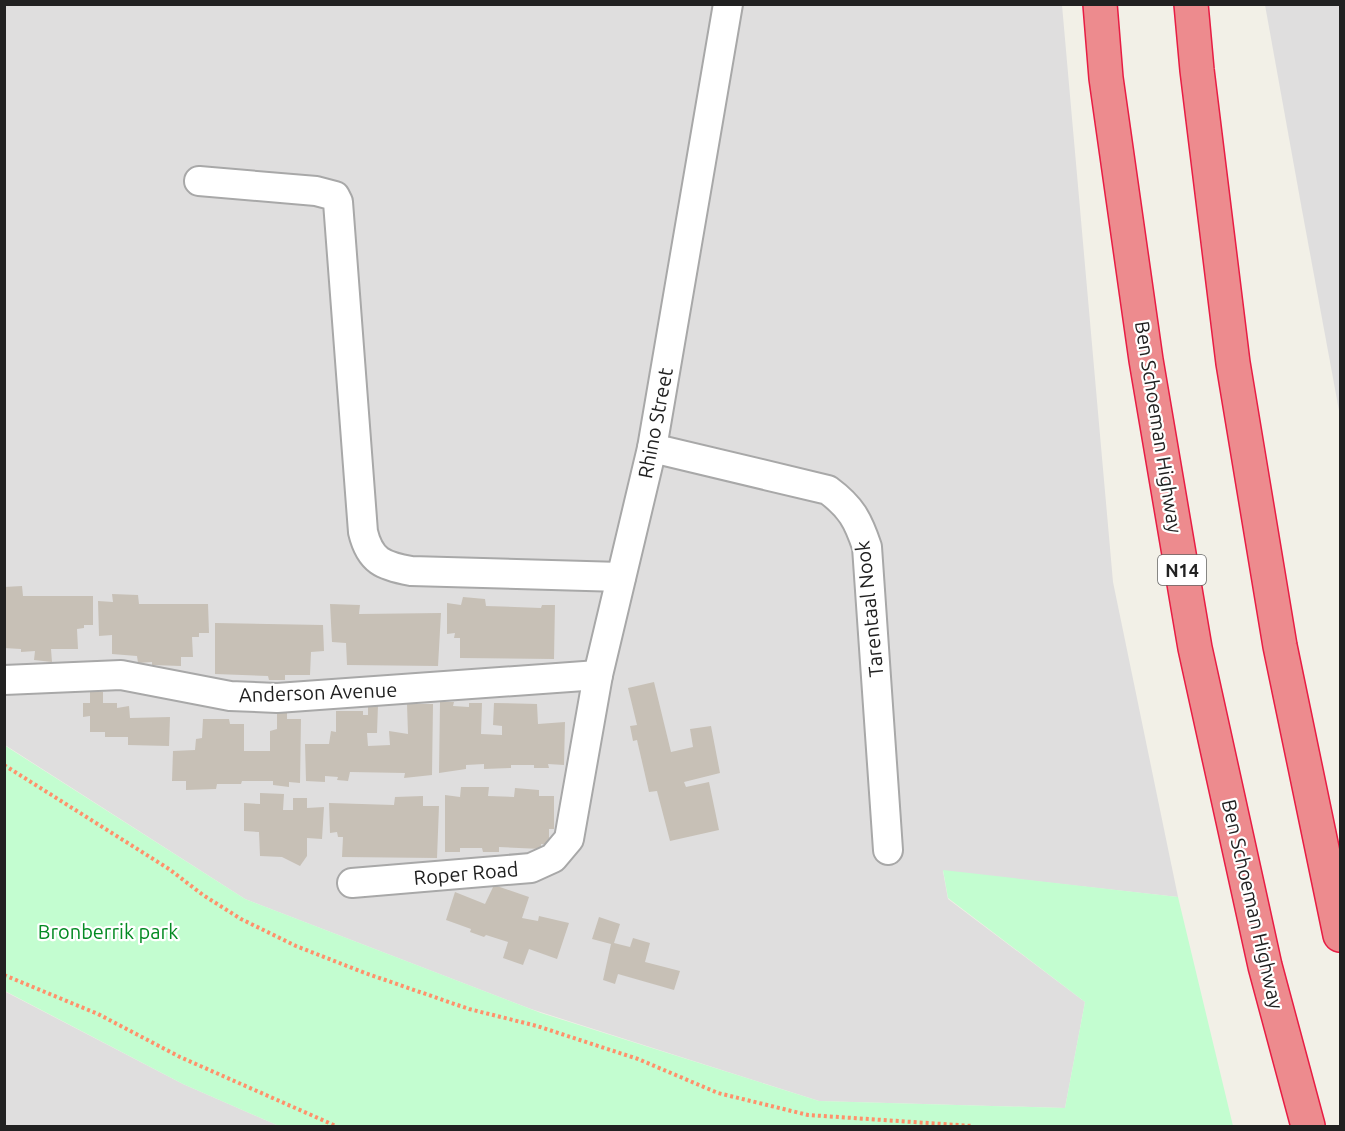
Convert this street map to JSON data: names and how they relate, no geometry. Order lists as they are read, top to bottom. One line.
{"streets":{"highway":["Ben Schoeman Highway","N14"],"street":["Rhino Street","Tarentaal Nook","Anderson Avenue","Roper Road"]},"crossings":[["Rhino Street","Tarentaal Nook"],["Rhino Street","Anderson Avenue"],["Rhino Street","Roper Road"]],"parks":["Bronberrik park"]}
